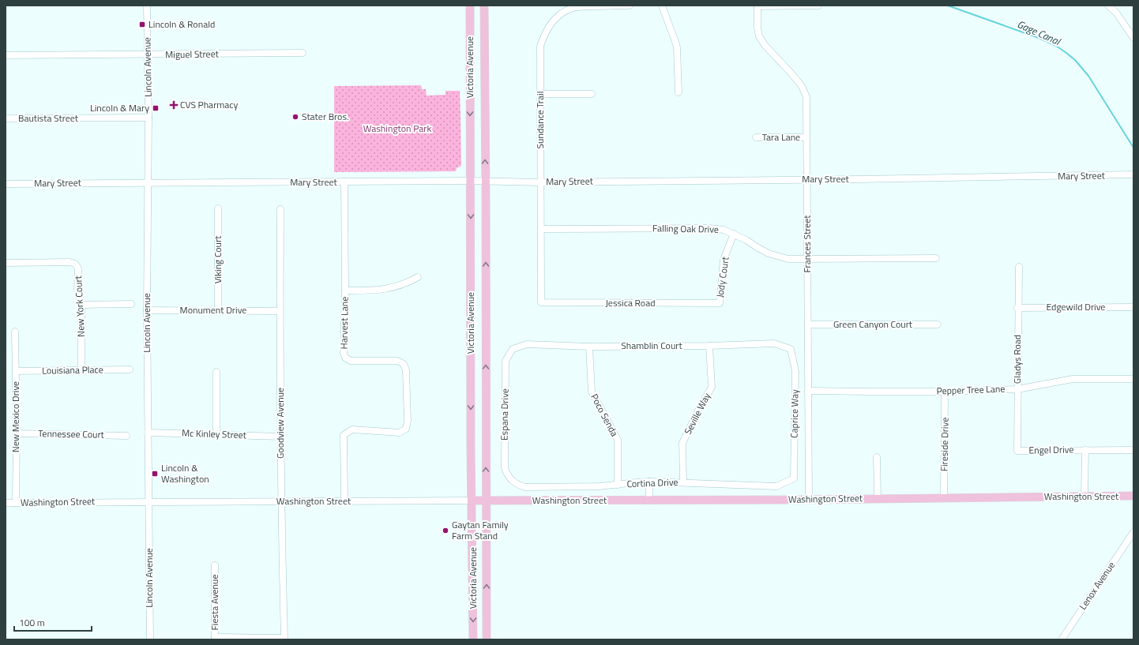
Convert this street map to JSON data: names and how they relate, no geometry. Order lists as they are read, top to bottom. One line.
{"streets":{"main road":["Victoria Avenue","Washington Street"],"street":["Miguel Street","Lincoln Avenue","Bautista Street","Sundance Trail","Tara Lane","Mary Street","Falling Oak Drive","Frances Street","Viking Court","Jody Court","Jessica Road","New York Court","Edgewild Drive","Monument Drive","Harvest Lane","Green Canyon Court","Shamblin Court","Gladys Road","Louisiana Place","Pepper Tree Lane","Seville Way","Caprice Way","Espana Drive","Poco Senda","New Mexico Drive","Goodview Avenue","Tennessee Court","Mc Kinley Street","Fireside Drive","Engel Drive","Cortina Drive","Lenox Avenue","Fiesta Avenue"]},"crossings":[["Miguel Street","Lincoln Avenue"],["Lincoln Avenue","Bautista Street"],["Lincoln Avenue","Mary Street"],["Lincoln Avenue","Monument Drive"],["Lincoln Avenue","Mc Kinley Street"],["Lincoln Avenue","Washington Street"],["Victoria Avenue","Mary Street"],["Victoria Avenue","Washington Street"],["Sundance Trail","Mary Street"],["Sundance Trail","Falling Oak Drive"],["Sundance Trail","Jessica Road"],["Tara Lane","Frances Street"],["Mary Street","Frances Street"],["Mary Street","Harvest Lane"],["Falling Oak Drive","Frances Street"],["Falling Oak Drive","Jody Court"],["Frances Street","Green Canyon Court"],["Frances Street","Pepper Tree Lane"],["Frances Street","Washington Street"],["Viking Court","Monument Drive"],["Jody Court","Jessica Road"],["New York Court","Louisiana Place"],["Edgewild Drive","Gladys Road"],["Monument Drive","Goodview Avenue"],["Harvest Lane","Washington Street"],["Shamblin Court","Seville Way"],["Shamblin Court","Caprice Way"],["Shamblin Court","Espana Drive"],["Shamblin Court","Poco Senda"],["Gladys Road","Pepper Tree Lane"],["Gladys Road","Engel Drive"],["Louisiana Place","New Mexico Drive"],["Pepper Tree Lane","Fireside Drive"],["Seville Way","Cortina Drive"],["Caprice Way","Cortina Drive"],["Espana Drive","Cortina Drive"],["Poco Senda","Cortina Drive"],["New Mexico Drive","Tennessee Court"],["New Mexico Drive","Washington Street"],["Goodview Avenue","Mc Kinley Street"],["Goodview Avenue","Washington Street"],["Goodview Avenue","Fiesta Avenue"],["Fireside Drive","Washington Street"],["Engel Drive","Washington Street"]],"water":["Gage Canal"],"parks":["Washington Park"],"places":{"transit":["Lincoln & Ronald","Lincoln & Mary","Lincoln & Washington"],"health":["CVS Pharmacy"],"other":["Stater Bros.","Gaytan Family Farm Stand"]},"scale_bar":"100 m"}
